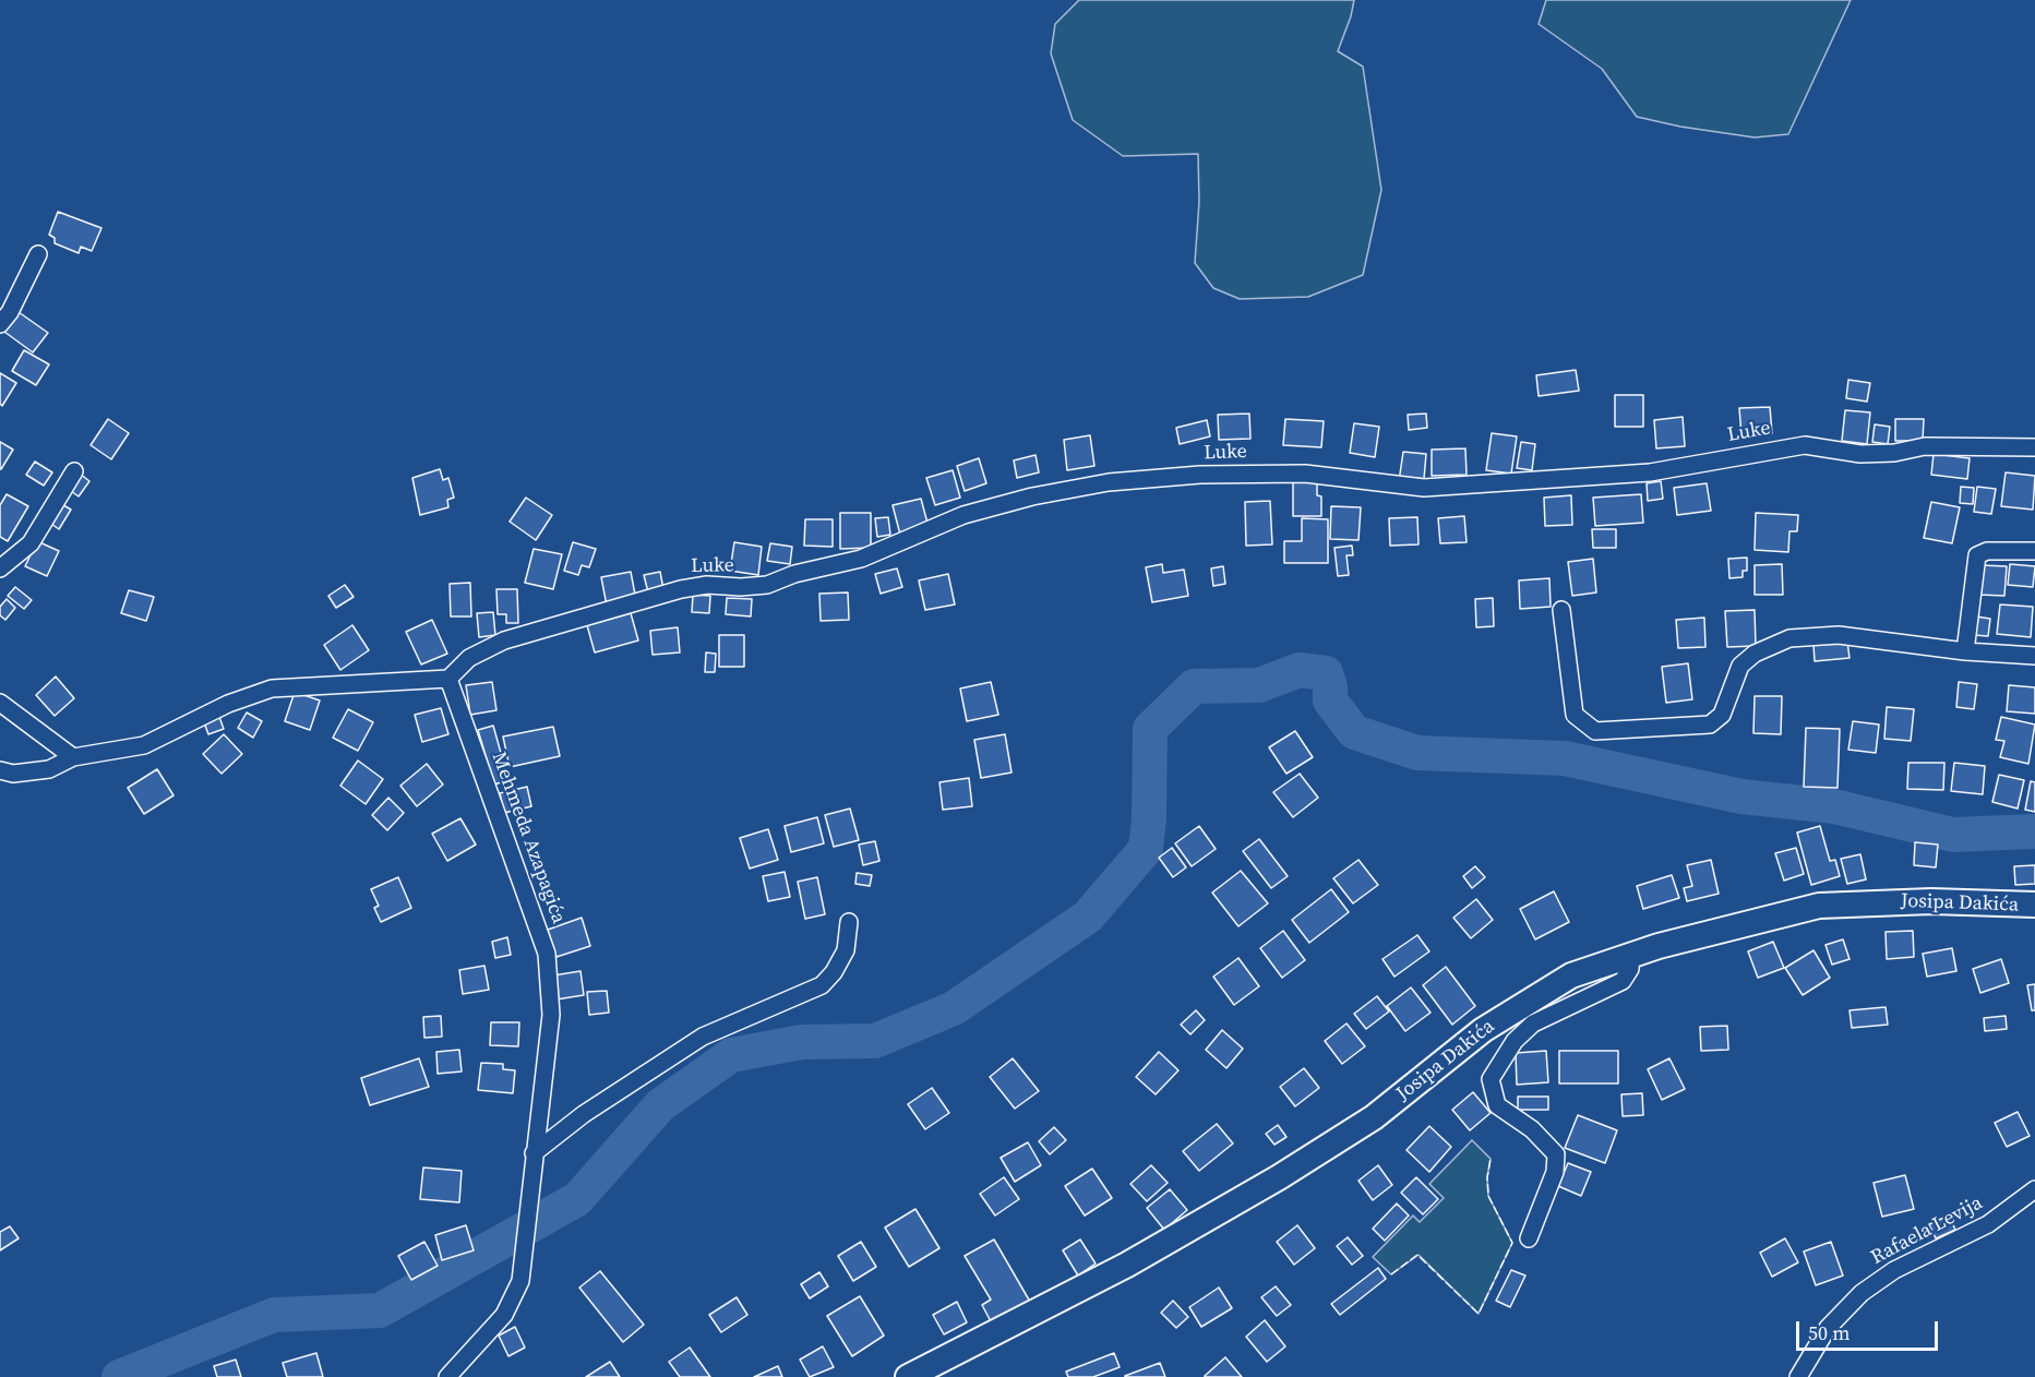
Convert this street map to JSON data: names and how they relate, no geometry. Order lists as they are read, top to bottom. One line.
{"streets":{"main road":["Josipa Dakića"],"street":["Luke","Mehmeda Azapagića","Rafaela Levija"]},"crossings":[["Luke","Mehmeda Azapagića"]],"scale_bar":"50 m"}
